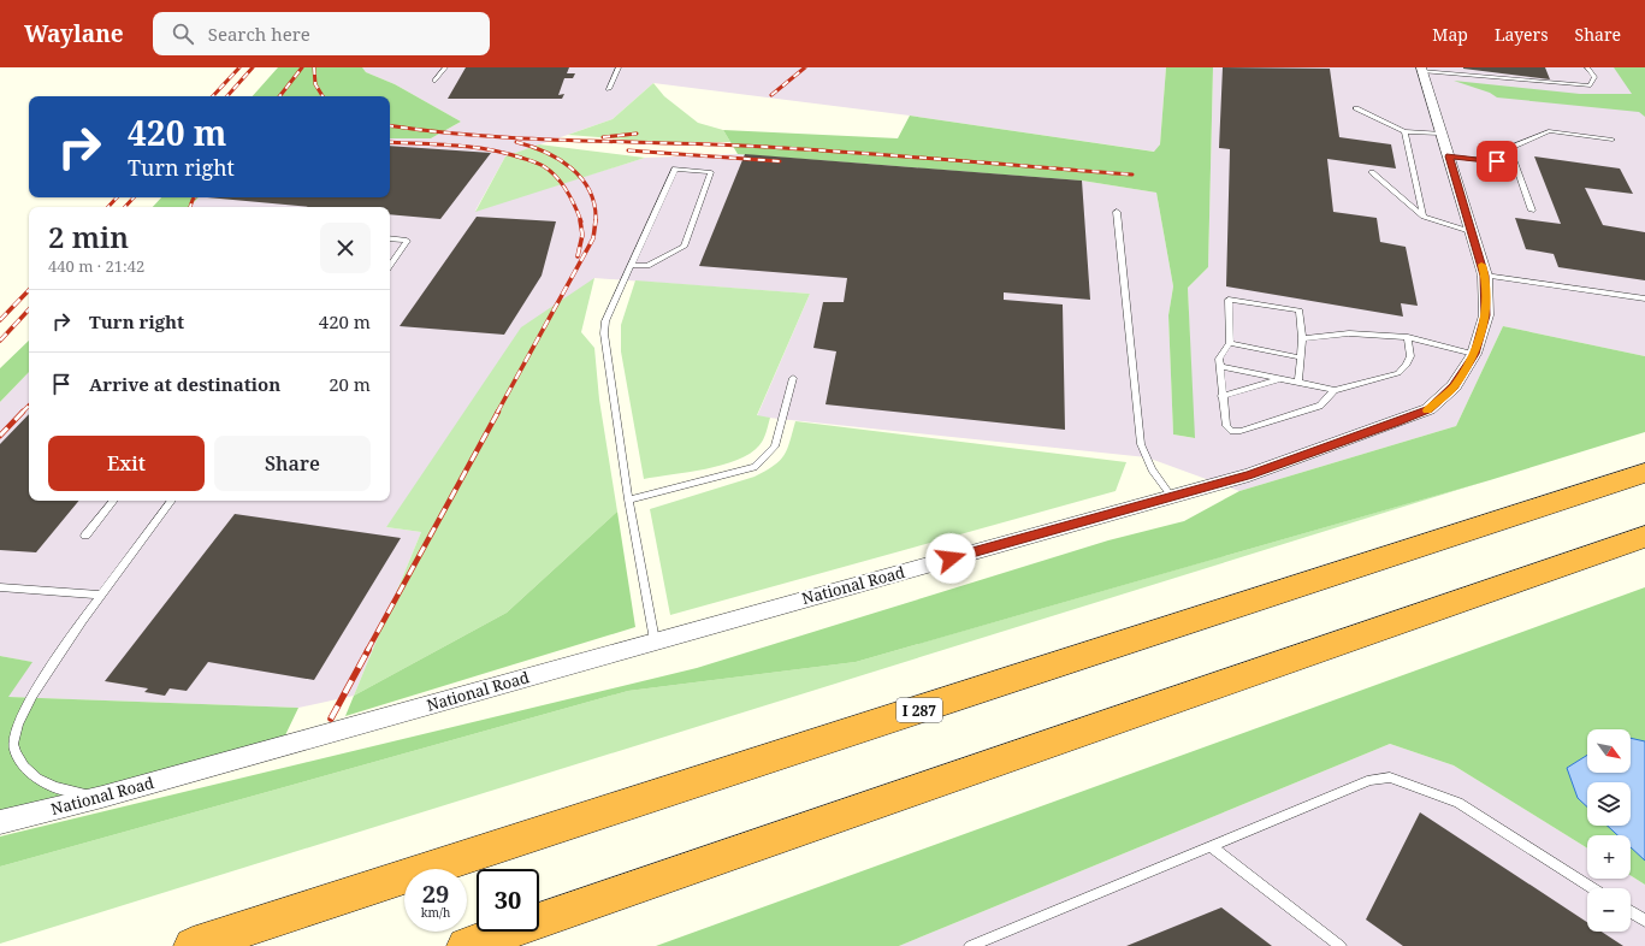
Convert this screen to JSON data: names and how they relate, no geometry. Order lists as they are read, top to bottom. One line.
{"streets":{"highway":["I 287"],"street":["National Road"]},"north":"bottom right","page":{"header":"Waylane","search":"Search here","nav":["Map","Layers","Share"],"turn":["420 m","Turn right"],"heading":["2 min","440 m · 21:42"],"list":[{"name":"Turn right","value":"420 m"},{"name":"Arrive at destination","value":"20 m"}],"buttons":["Exit","Share"],"map_buttons":["+","−"],"speed":"29 km/h","limit":"30"}}
